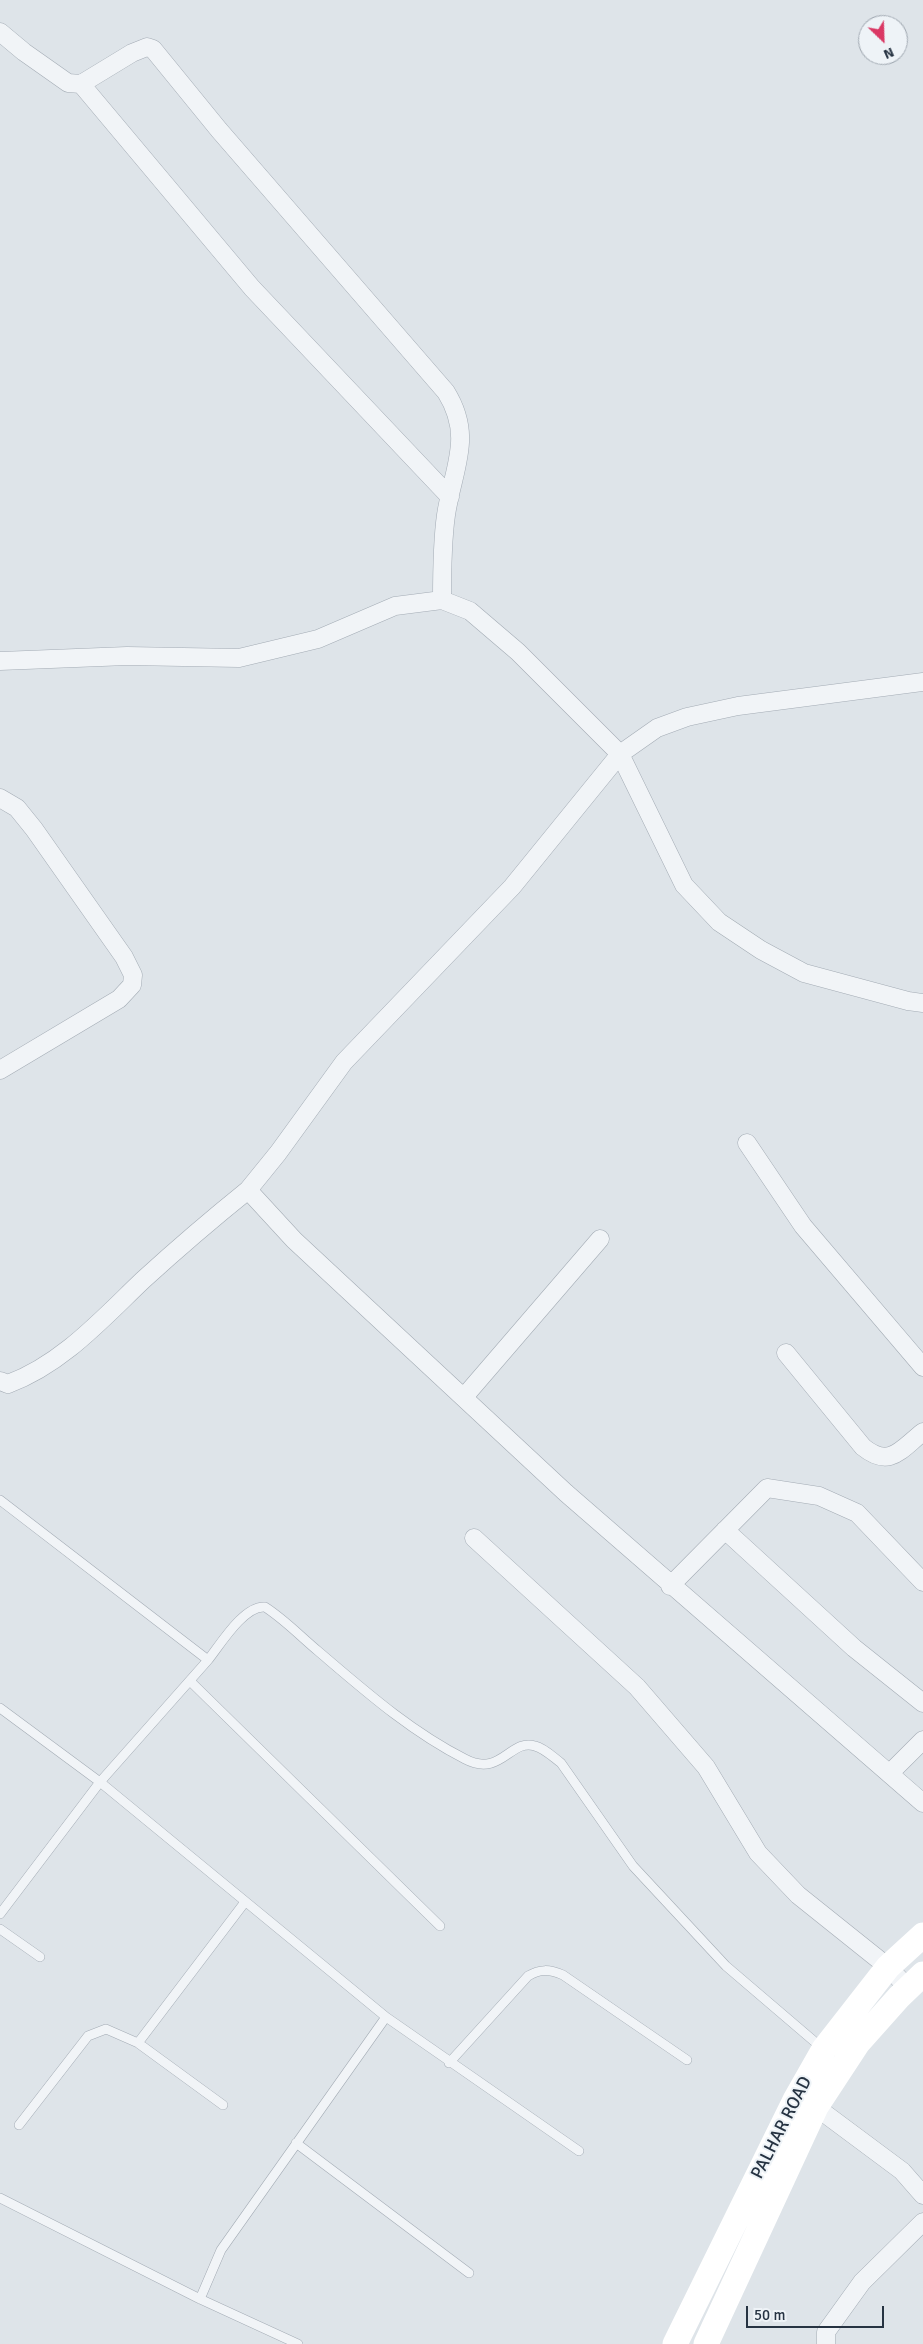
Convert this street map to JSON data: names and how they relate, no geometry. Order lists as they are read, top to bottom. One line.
{"streets":{"main road":["PALHAR ROAD"]},"scale_bar":"50 m","north":"bottom right"}
